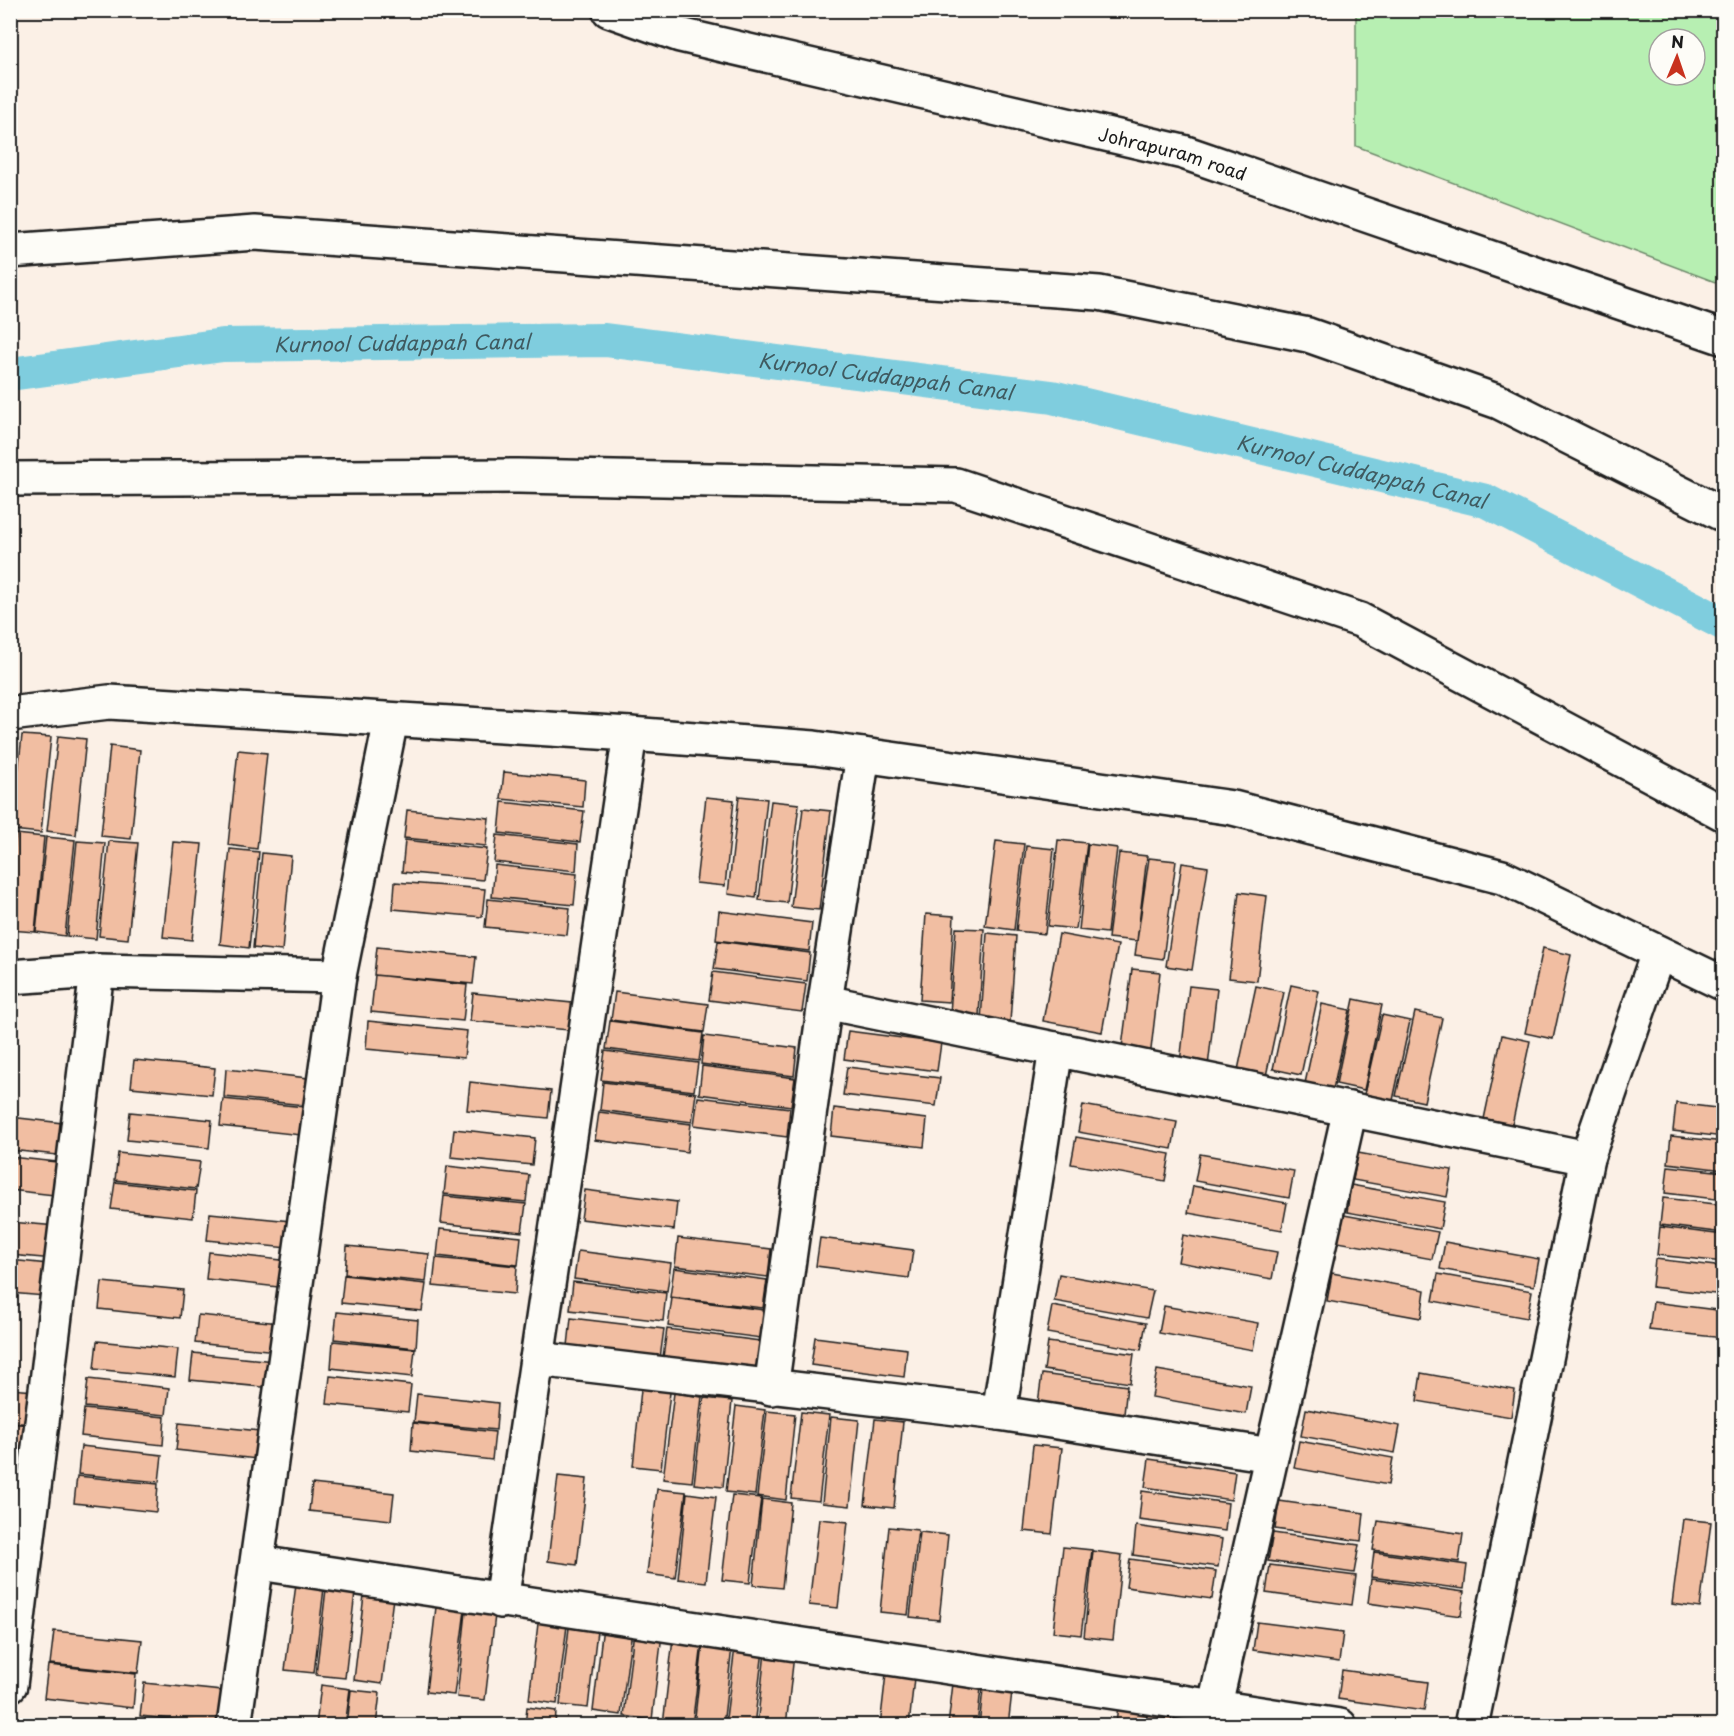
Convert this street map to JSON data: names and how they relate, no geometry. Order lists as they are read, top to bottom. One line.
{"streets":{"street":["Johrapuram road"]},"water":["Kurnool Cuddappah Canal"],"north":"top"}
